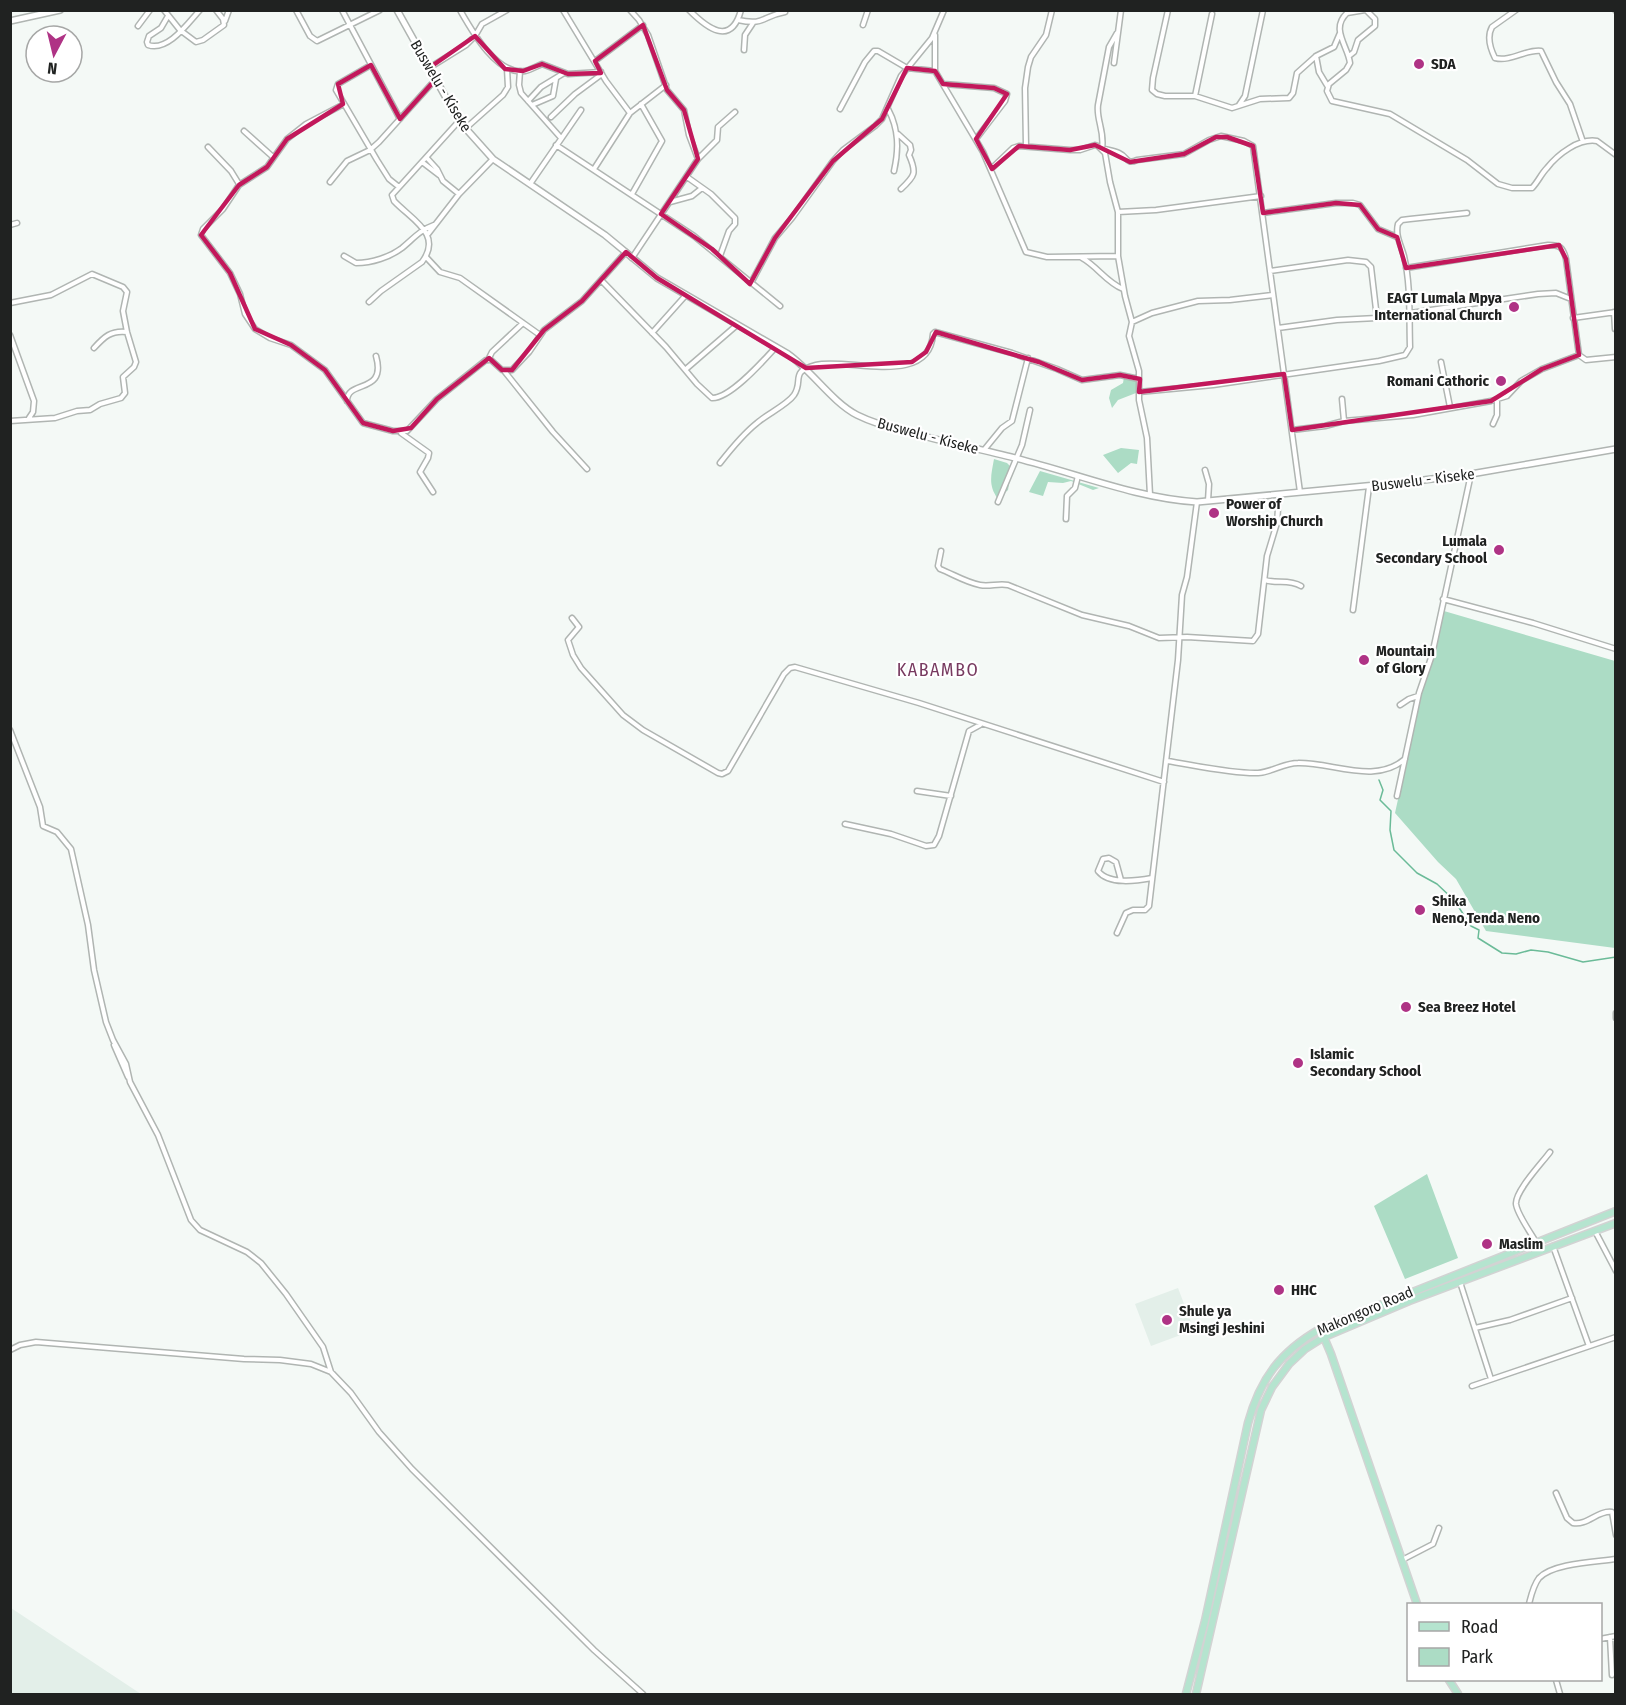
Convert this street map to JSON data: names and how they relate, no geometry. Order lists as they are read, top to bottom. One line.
{"streets":{"main road":["Buswelu - Kiseke","Makongoro Road"]},"districts":["KABAMBO"],"places":["SDA","EAGT Lumala Mpya International Church","Romani Cathoric","Power of Worship Church","Lumala Secondary School","Mountain of Glory","Shika Neno,Tenda Neno","Sea Breez Hotel","Islamic Secondary School","Maslim","HHC","Shule ya Msingi Jeshini"],"legend":["Road","Park"],"north":"bottom"}
